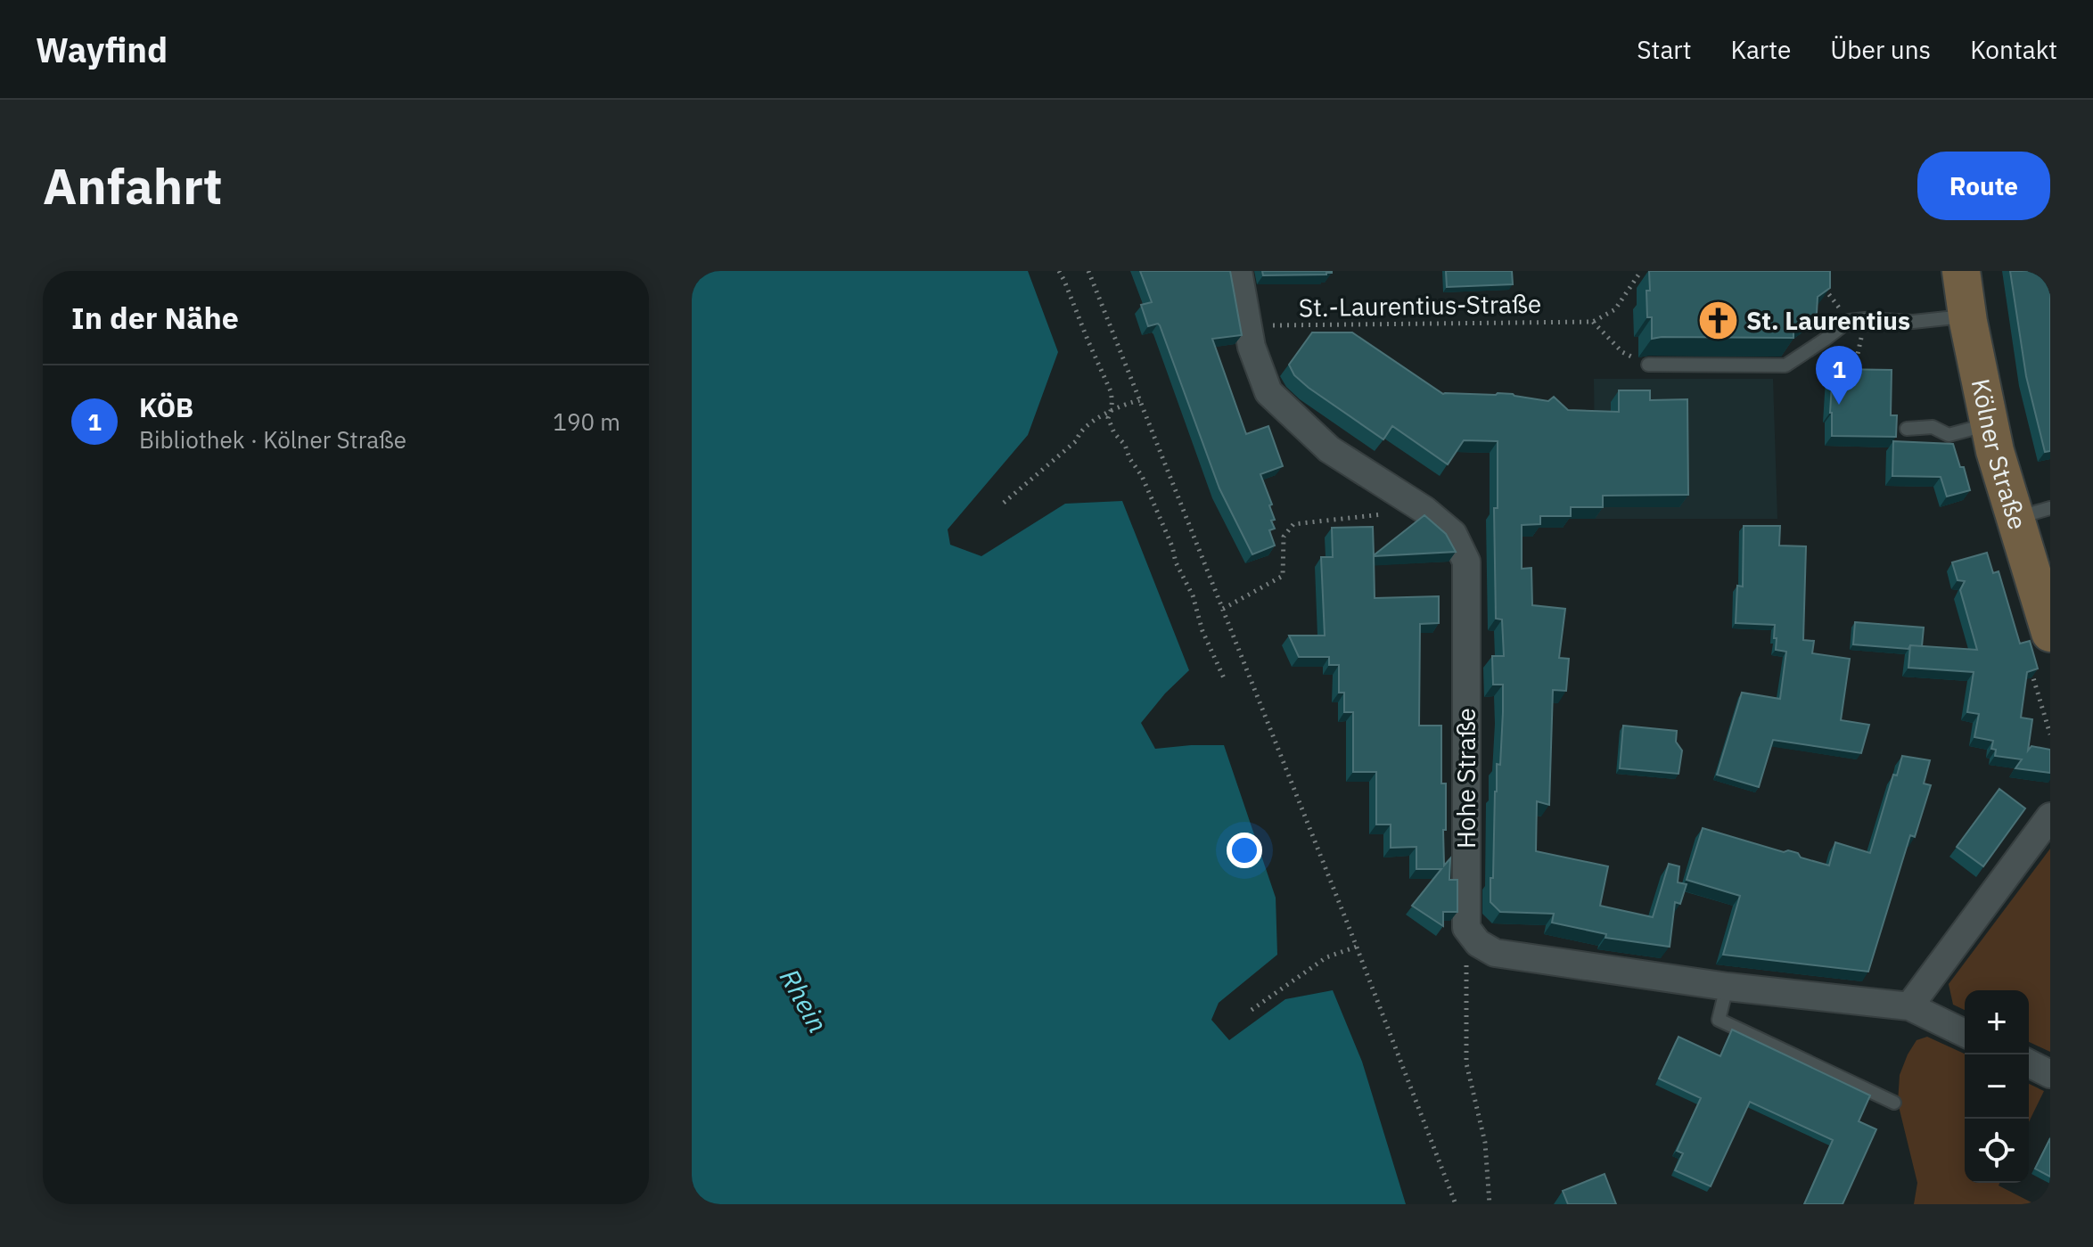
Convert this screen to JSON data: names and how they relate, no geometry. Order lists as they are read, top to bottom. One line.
{"streets":{"main road":["Kölner Straße"],"street":["Hohe Straße"],"path":["St.-Laurentius-Straße"]},"crossings":[["St.-Laurentius-Straße","Hohe Straße"]],"water":["Rhein"],"places":{"church":["St. Laurentius"]},"page":{"header":"Wayfind","nav":["Start","Karte","Über uns","Kontakt"],"buttons":"Route","title":"Anfahrt","heading":"In der Nähe","pins":"1","list":[{"mark":"1","name":"KÖB","note":"Bibliothek · Kölner Straße","value":"190 m"}],"map_buttons":["+","−"]}}
